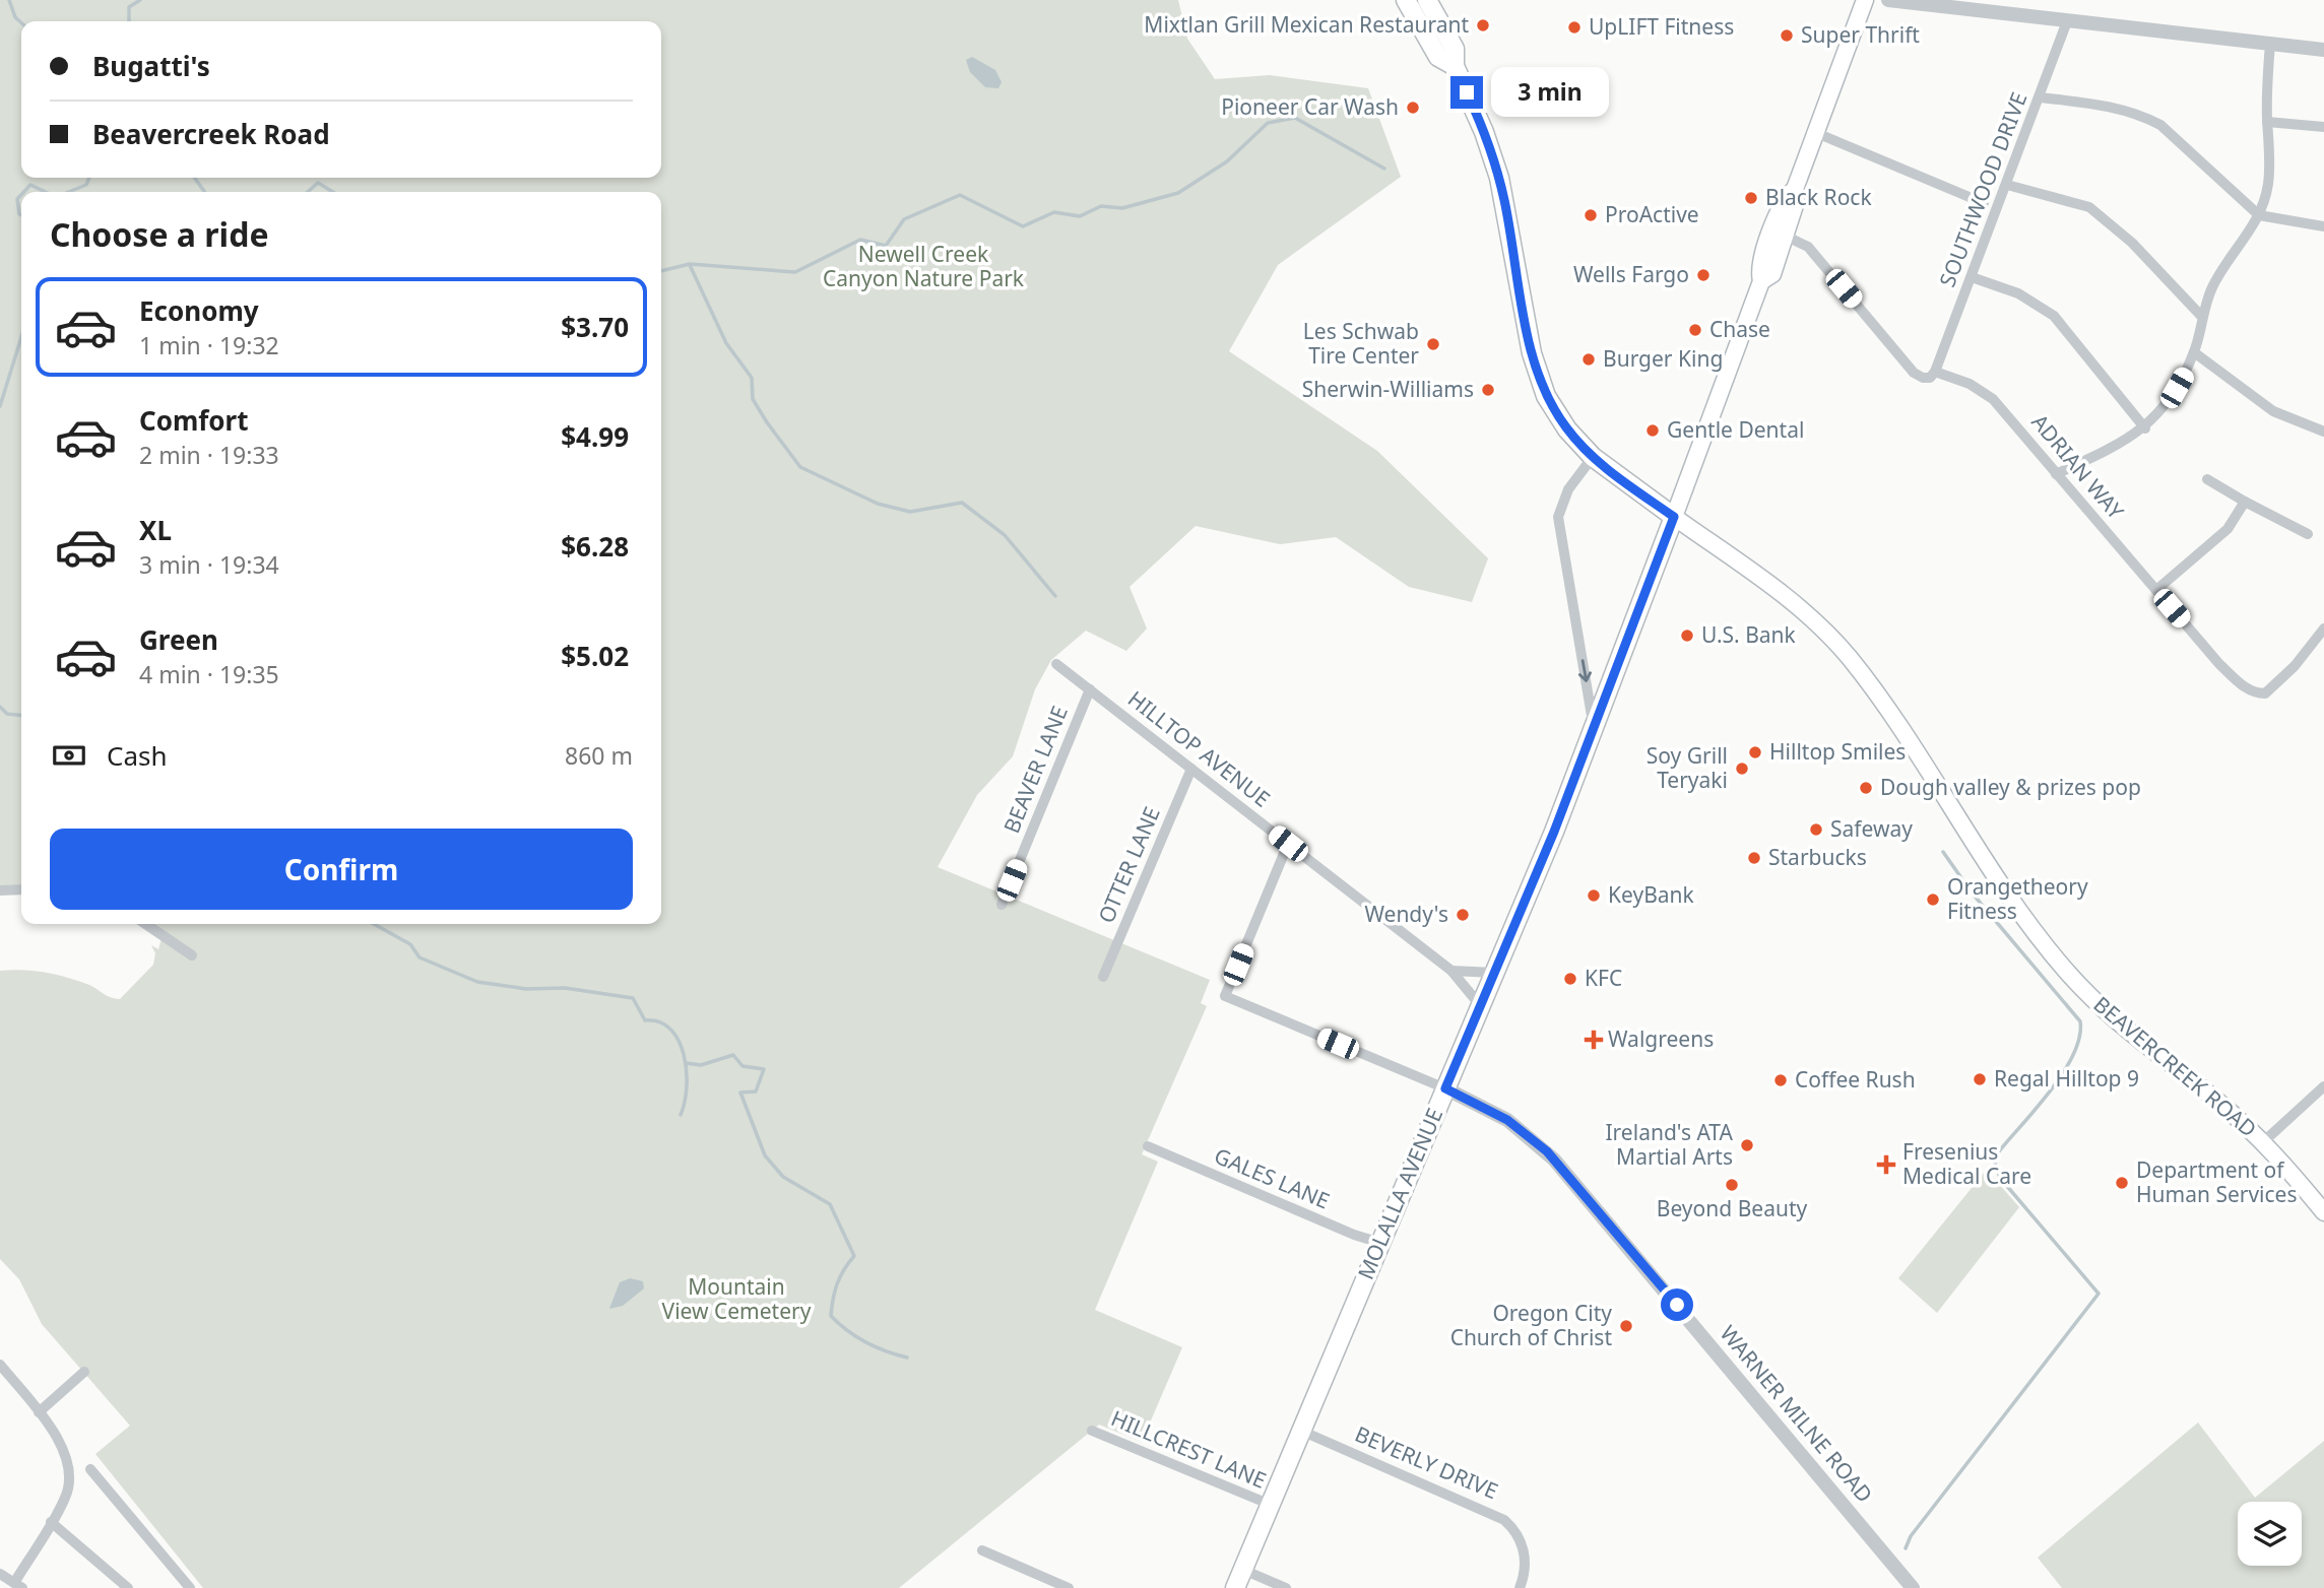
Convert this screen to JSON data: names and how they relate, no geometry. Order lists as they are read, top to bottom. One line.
{"streets":{"main road":["BEAVERCREEK ROAD","MOLALLA AVENUE"],"street":["SOUTHWOOD DRIVE","ADRIAN WAY","HILLTOP AVENUE","BEAVER LANE","OTTER LANE","GALES LANE","WARNER MILNE ROAD","HILLCREST LANE","BEVERLY DRIVE"]},"crossings":[["SOUTHWOOD DRIVE","ADRIAN WAY"],["ADRIAN WAY","MOLALLA AVENUE"],["HILLTOP AVENUE","BEAVER LANE"],["HILLTOP AVENUE","OTTER LANE"],["HILLTOP AVENUE","MOLALLA AVENUE"],["HILLTOP AVENUE","WARNER MILNE ROAD"],["BEAVERCREEK ROAD","MOLALLA AVENUE"],["GALES LANE","MOLALLA AVENUE"],["MOLALLA AVENUE","WARNER MILNE ROAD"],["MOLALLA AVENUE","HILLCREST LANE"],["MOLALLA AVENUE","BEVERLY DRIVE"]],"parks":["Newell Creek Canyon Nature Park","Mountain View Cemetery"],"places":{"other":["Mixtlan Grill Mexican Restaurant","UpLIFT Fitness","Super Thrift","Pioneer Car Wash","Black Rock","ProActive","Wells Fargo","Chase","Les Schwab Tire Center","Burger King","Sherwin-Williams","Gentle Dental","U.S. Bank","Hilltop Smiles","Soy Grill Teryaki","Dough valley & prizes pop","Safeway","Starbucks","KeyBank","Orangetheory Fitness","Wendy's","KFC","Regal Hilltop 9","Coffee Rush","Ireland's ATA Martial Arts","Department of Human Services","Beyond Beauty","Oregon City Church of Christ"],"health":["Walgreens","Fresenius Medical Care"]},"page":{"banner":["Bugatti's","Beavercreek Road"],"bubble":"3 min","heading":"Choose a ride","list":[{"name":"Economy","note":"1 min · 19:32","value":"$3.70"},{"name":"Comfort","note":"2 min · 19:33","value":"$4.99"},{"name":"XL","note":"3 min · 19:34","value":"$6.28"},{"name":"Green","note":"4 min · 19:35","value":"$5.02"}],"pay":["Cash","860 m"],"buttons":"Confirm"}}
